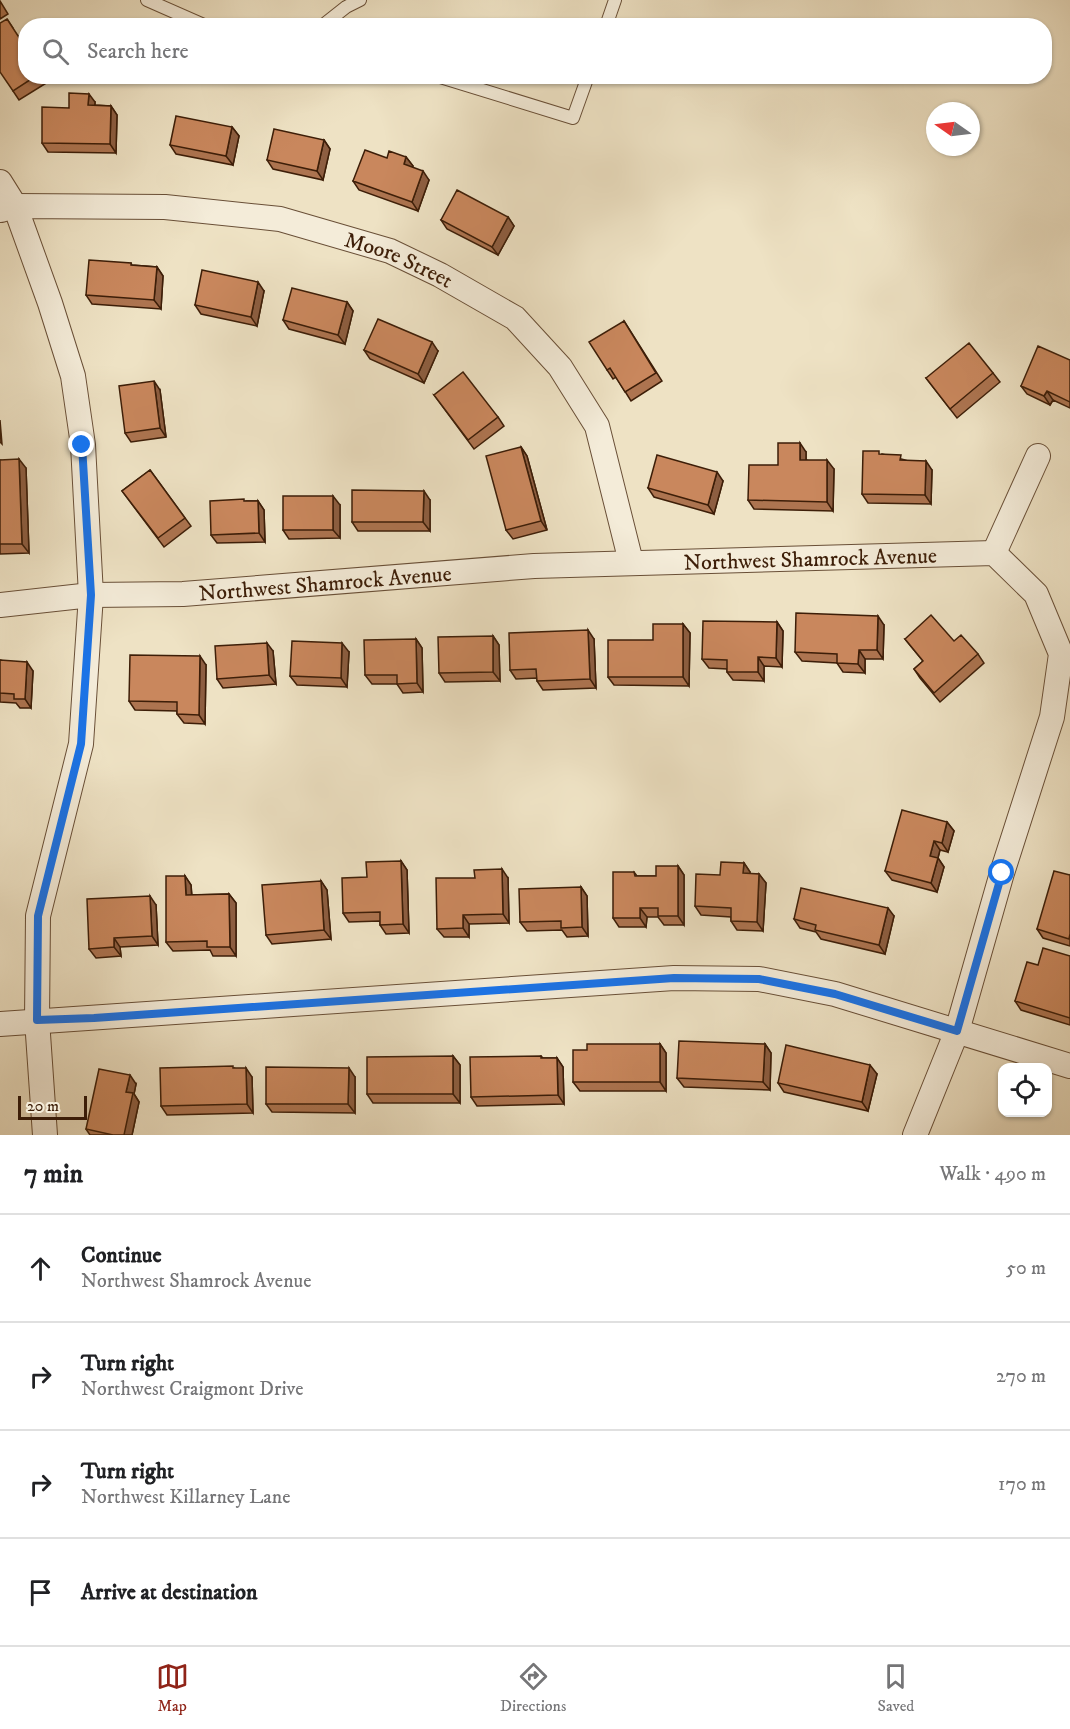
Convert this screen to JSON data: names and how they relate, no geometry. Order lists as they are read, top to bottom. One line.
{"streets":{"street":["Moore Street","Northwest Shamrock Avenue"]},"crossings":[["Moore Street","Northwest Shamrock Avenue"]],"scale_bar":"20 m","north":"left","page":{"search":"Search here","scale":"20 m","heading":["7 min","Walk · 490 m"],"list":[["Continue","Northwest Shamrock Avenue","50 m"],["Turn right","Northwest Craigmont Drive","270 m"],["Turn right","Northwest Killarney Lane","170 m"],"Arrive at destination"],"nav":["Map","Directions","Saved"]}}
